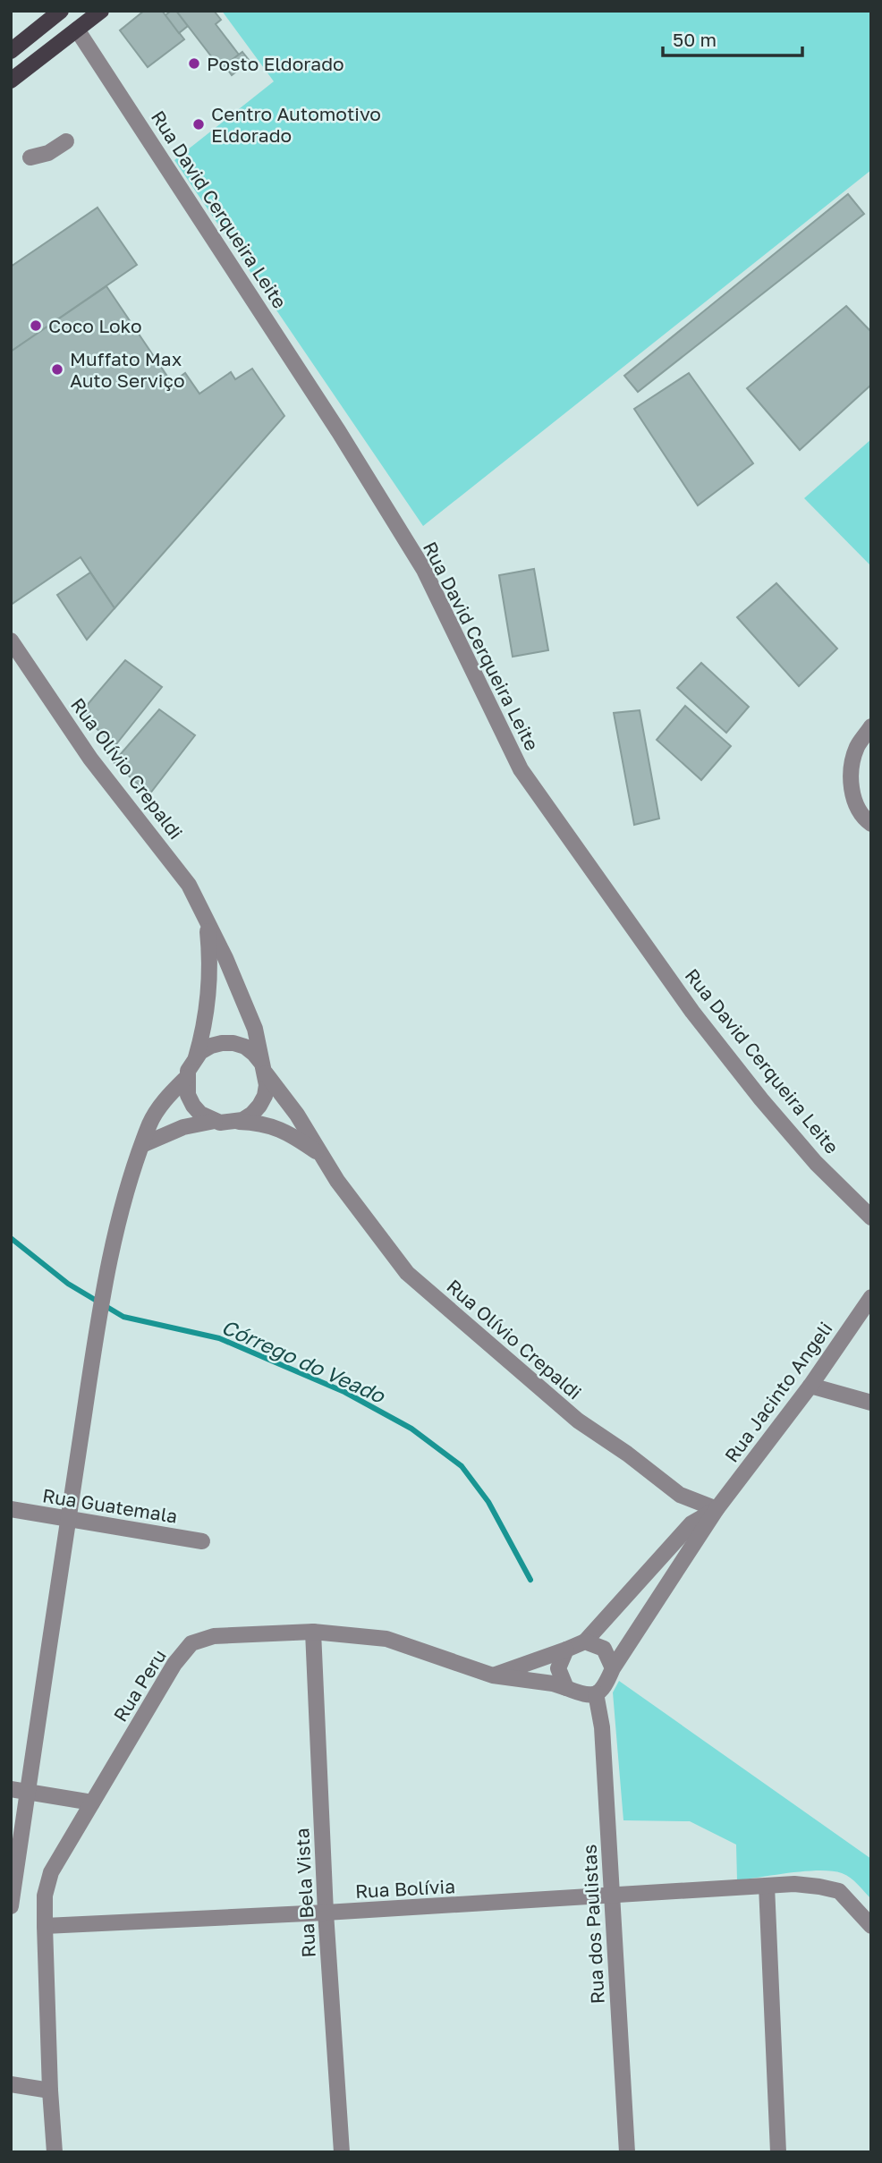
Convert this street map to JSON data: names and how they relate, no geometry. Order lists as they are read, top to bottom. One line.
{"streets":{"street":["Rua David Cerqueira Leite","Rua Olívio Crepaldi","Rua Jacinto Angeli","Rua Guatemala","Rua Peru","Rua Bolívia","Rua Bela Vista","Rua dos Paulistas"]},"crossings":[["Rua Olívio Crepaldi","Rua Jacinto Angeli"],["Rua Jacinto Angeli","Rua Peru"],["Rua Jacinto Angeli","Rua dos Paulistas"],["Rua Peru","Rua Bolívia"],["Rua Peru","Rua Bela Vista"],["Rua Peru","Rua dos Paulistas"],["Rua Bolívia","Rua Bela Vista"],["Rua Bolívia","Rua dos Paulistas"]],"water":["Córrego do Veado"],"places":["Posto Eldorado","Centro Automotivo Eldorado","Coco Loko","Muffato Max Auto Serviço"],"scale_bar":"50 m"}
